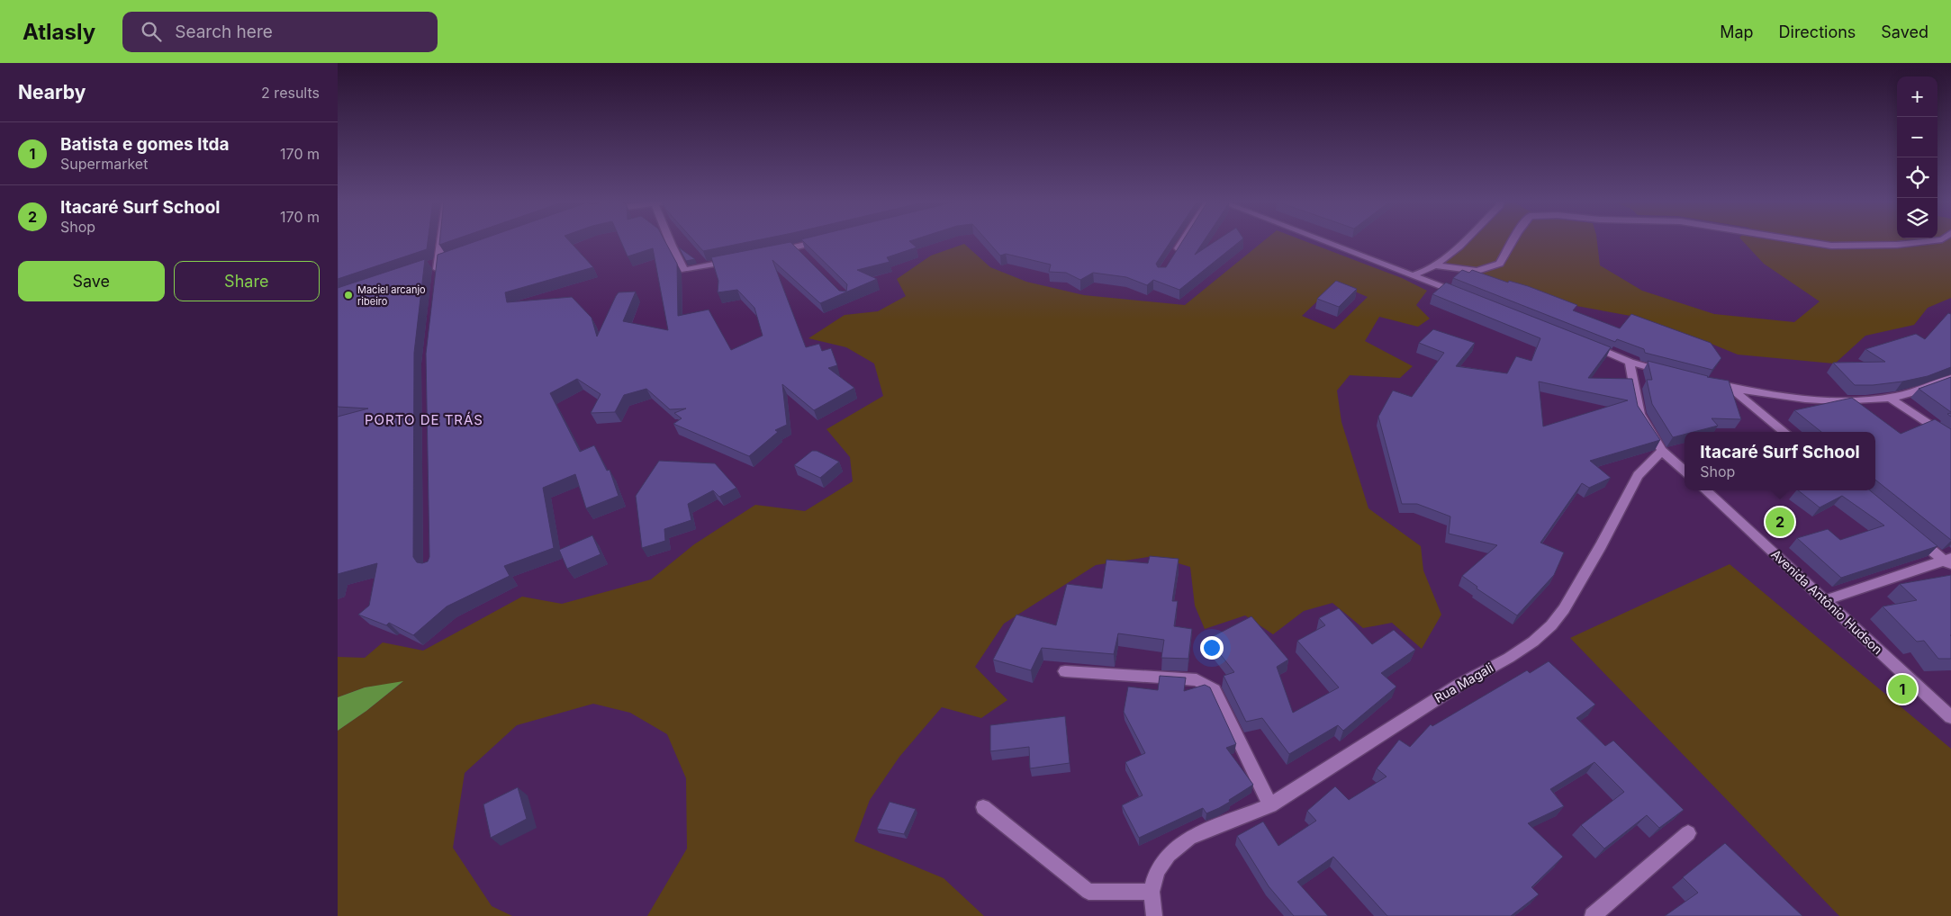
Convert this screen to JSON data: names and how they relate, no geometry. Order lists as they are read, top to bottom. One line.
{"streets":{"street":["Avenida Antônio Hudson","Rua Magali"]},"districts":["PORTO DE TRÁS"],"places":["Maciel arcanjo ribeiro"],"page":{"header":"Atlasly","search":"Search here","nav":["Map","Directions","Saved"],"heading":["Nearby","2 results"],"map_buttons":["+","−"],"list":[{"mark":"1","name":"Batista e gomes ltda","note":"Supermarket","value":"170 m"},{"mark":"2","name":"Itacaré Surf School","note":"Shop","value":"170 m"}],"buttons":["Save","Share"],"popup":["Itacaré Surf School","Shop"],"pins":["2","1"]}}
